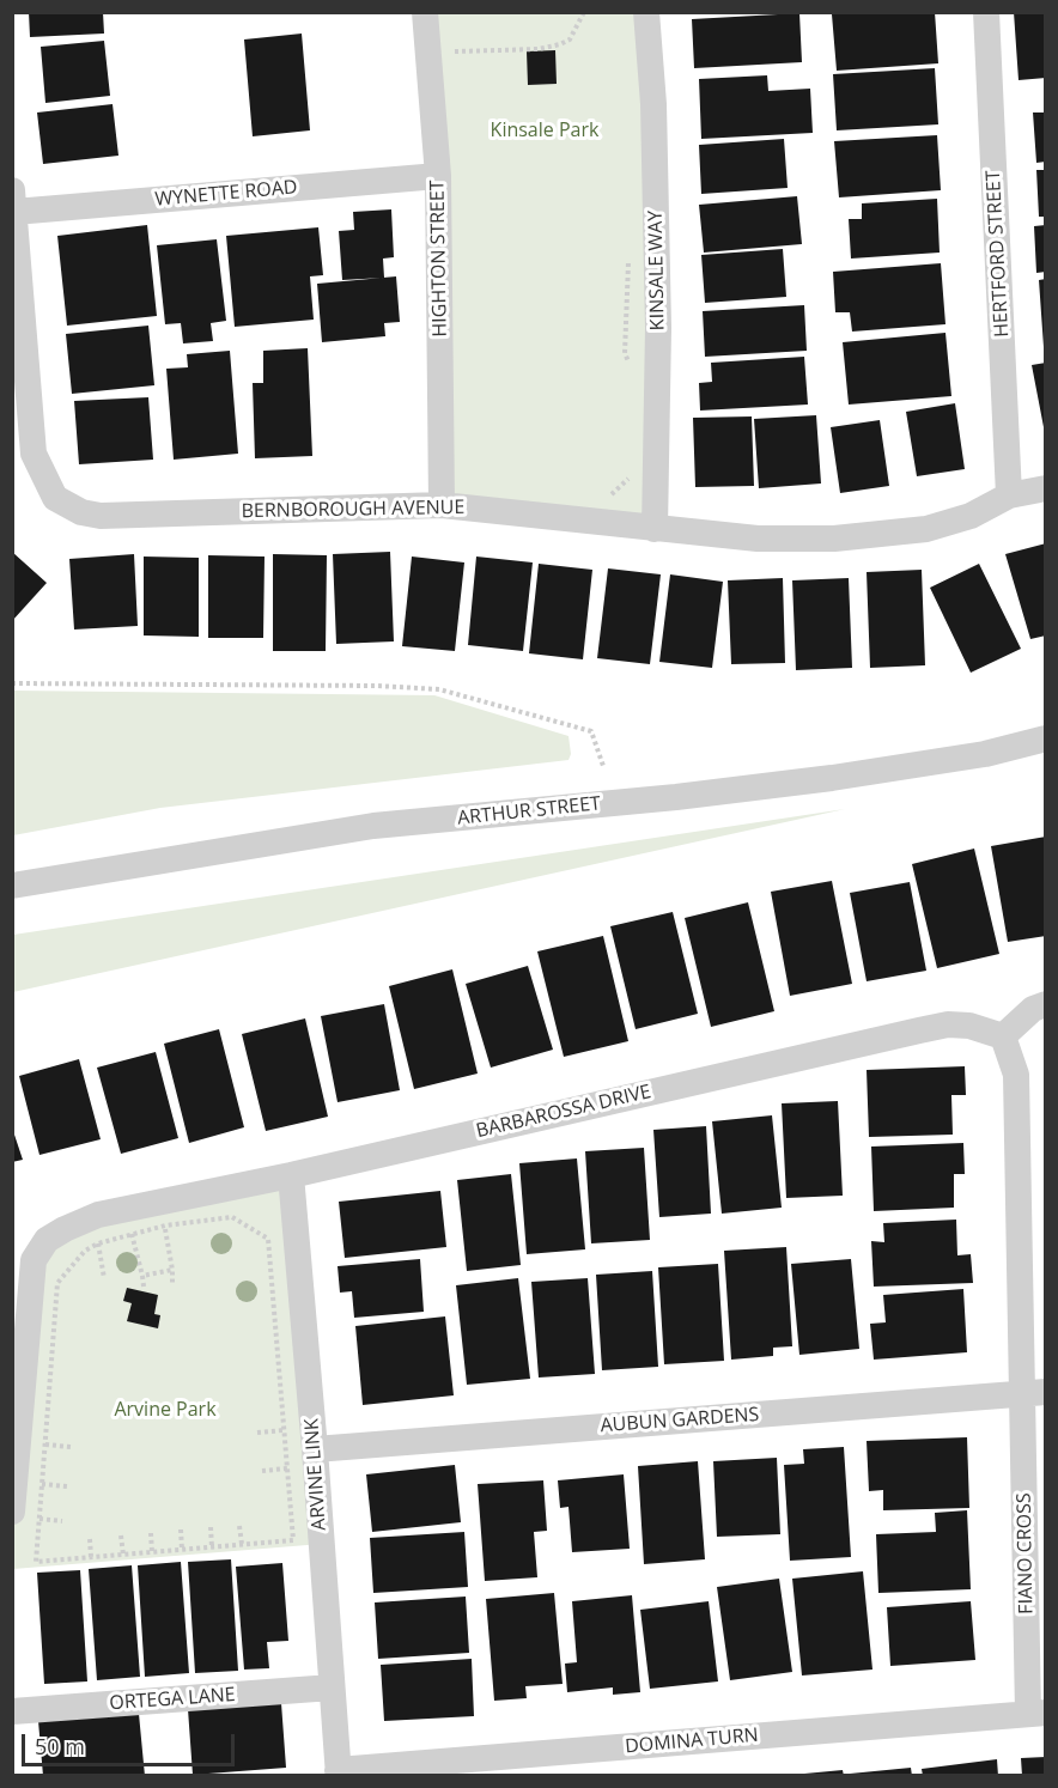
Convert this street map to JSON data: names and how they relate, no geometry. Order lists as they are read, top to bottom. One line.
{"streets":{"street":["WYNETTE ROAD","HERTFORD STREET","HIGHTON STREET","KINSALE WAY","BERNBOROUGH AVENUE","ARTHUR STREET","BARBAROSSA DRIVE","AUBUN GARDENS","ARVINE LINK","FIANO CROSS","ORTEGA LANE","DOMINA TURN"]},"crossings":[["WYNETTE ROAD","HIGHTON STREET"],["WYNETTE ROAD","BERNBOROUGH AVENUE"],["HERTFORD STREET","BERNBOROUGH AVENUE"],["HIGHTON STREET","BERNBOROUGH AVENUE"],["KINSALE WAY","BERNBOROUGH AVENUE"],["BARBAROSSA DRIVE","ARVINE LINK"],["AUBUN GARDENS","ARVINE LINK"],["AUBUN GARDENS","FIANO CROSS"],["ARVINE LINK","ORTEGA LANE"],["ARVINE LINK","DOMINA TURN"],["FIANO CROSS","DOMINA TURN"]],"parks":["Kinsale Park","Arvine Park"],"scale_bar":"50 m"}
